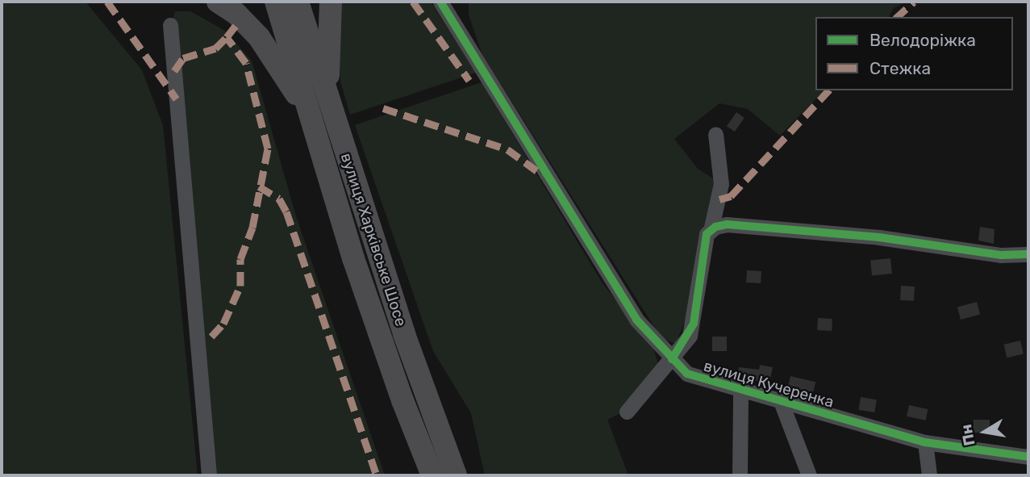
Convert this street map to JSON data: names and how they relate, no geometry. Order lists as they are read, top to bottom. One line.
{"streets":{"highway":["вулиця Харківське Шосе"],"street":["вулиця Кучеренка"]},"legend":["Велодоріжка","Стежка"],"north":"left"}
